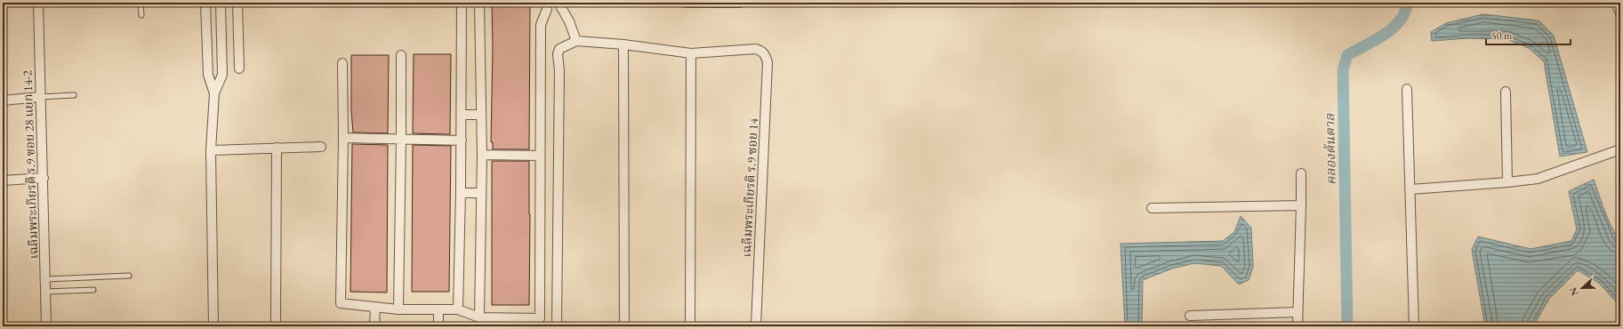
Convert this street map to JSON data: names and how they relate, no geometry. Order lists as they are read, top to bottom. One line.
{"streets":{"street":["เฉลิมพระเกียรติ ร.9 ซอย 28 แยก 14-2","เฉลิมพระเกียรติ ร.9 ซอย 14"]},"water":["คลองต้นตาล"],"scale_bar":"50 m","north":"left"}
